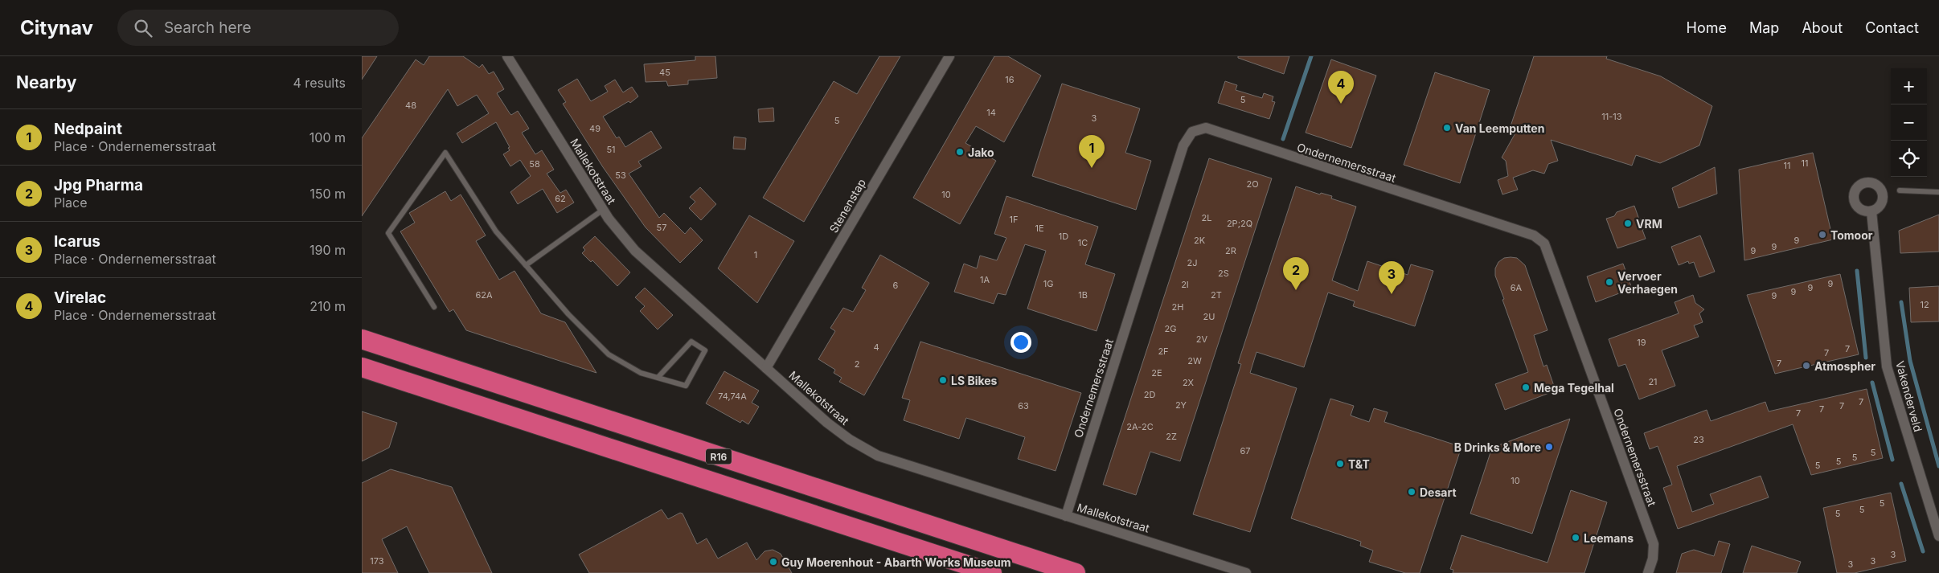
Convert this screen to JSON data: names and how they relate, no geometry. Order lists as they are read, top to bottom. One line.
{"streets":{"highway":["R16"],"street":["Ondernemersstraat","Mallekotstraat","Stenenstap","Vakenderveld"]},"crossings":[["Ondernemersstraat","Mallekotstraat"],["Mallekotstraat","Stenenstap"]],"places":["Van Leemputten","Jako","VRM","Tomoor","Vervoer Verhaegen","Atmospher","LS Bikes","Mega Tegelhal","B Drinks & More","T&T","Desart","Leemans","Guy Moerenhout - Abarth Works Museum"],"house_numbers":["45","16","5","48","14","11-13","3","5","49","51","11","58","11","53","2O","10","62","2L","1F","2P;2Q","57","1E","1D","2K","9","1C","9","2R","9","1","2J","2S","1A","1G","9","2I","6","6A","9","9","62A","1B","2T","9","12","2H","2U","2G","2V","19","4","7","2F","7","2W","7","2","2E","21","2X","2D","74,74A","7","2Y","63","7","7","7","2A-2C","2Z","23","67","5","5","5","5","10","5","5","5","3","173","3","3"],"page":{"header":"Citynav","search":"Search here","nav":["Home","Map","About","Contact"],"heading":["Nearby","4 results"],"map_buttons":["+","−"],"pins":["4","1","2","3"],"list":[{"mark":"1","name":"Nedpaint","note":"Place · Ondernemersstraat","value":"100 m"},{"mark":"2","name":"Jpg Pharma","note":"Place","value":"150 m"},{"mark":"3","name":"Icarus","note":"Place · Ondernemersstraat","value":"190 m"},{"mark":"4","name":"Virelac","note":"Place · Ondernemersstraat","value":"210 m"}]}}
